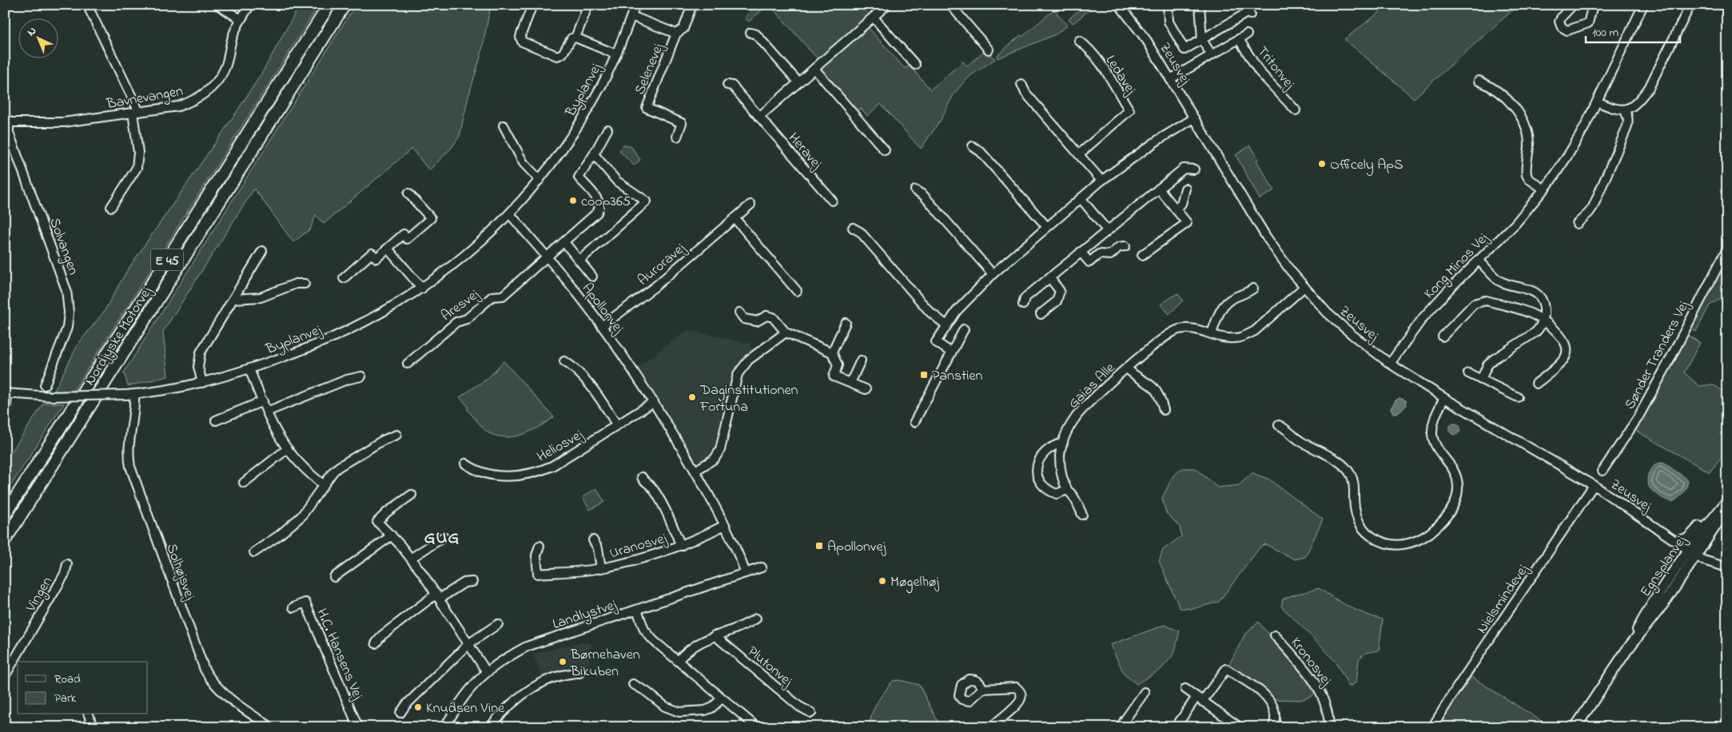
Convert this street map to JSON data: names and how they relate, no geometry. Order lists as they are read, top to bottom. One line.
{"streets":{"highway":["E 45","Nordjyske Motorvej"],"main road":["Egnsplanvej"],"street":["Zeusvej","Tritonvej","Selenevej","Ledavej","Byplanvej","Bavnevangen","Heravej","Solvangen","Auroravej","Kong Minos Vej","Aresvej","Apollonvej","Sønder Tranders Vej","Gaias Alle","Heliosvej","Uranosvej","Solhøjsvej","Vingen","Nielsmindevej","Landlystvej","H.C. Hansens Vej","Kronosvej","Plutonvej"]},"crossings":[["Zeusvej","Kong Minos Vej"],["Zeusvej","Gaias Alle"],["Zeusvej","Egnsplanvej"],["Zeusvej","Nielsmindevej"],["Selenevej","Byplanvej"],["Byplanvej","Apollonvej"],["Byplanvej","Solhøjsvej"],["Bavnevangen","Solvangen"],["Auroravej","Apollonvej"],["Aresvej","Apollonvej"],["Apollonvej","Heliosvej"],["Apollonvej","Uranosvej"],["Apollonvej","Landlystvej"]],"districts":["GUG"],"places":{"other":["Officely ApS","coop365","Daginstitutionen Fortuna","Møgelhøj","Børnehaven Bikuben","Knudsen Vine"],"transit":["Panstien","Apollonvej"]},"legend":["Road","Park"],"scale_bar":"100 m","north":"top left"}
